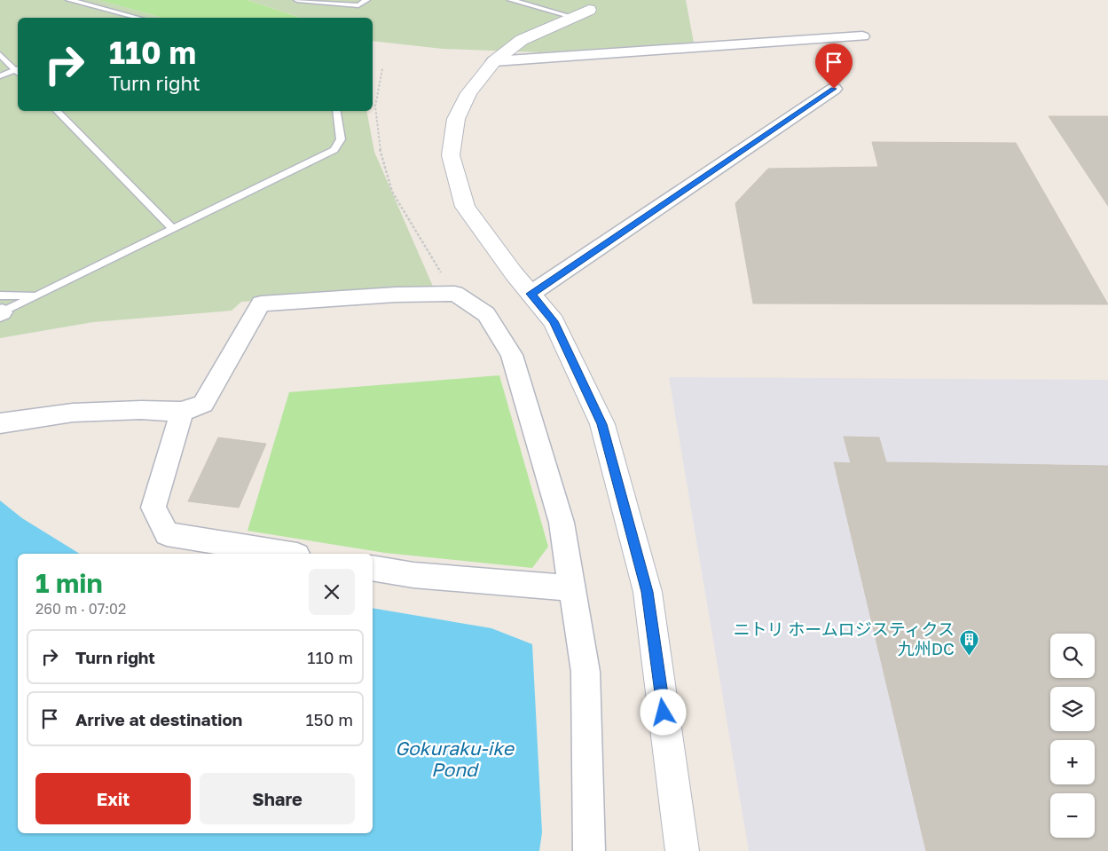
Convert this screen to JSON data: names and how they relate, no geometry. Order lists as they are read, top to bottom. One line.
{"water":["Gokuraku-ike Pond"],"places":{"building":["ニトリ ホームロジスティクス 九州DC"]},"page":{"turn":["110 m","Turn right"],"heading":["1 min","260 m · 07:02"],"list":[{"name":"Turn right","value":"110 m"},{"name":"Arrive at destination","value":"150 m"}],"map_buttons":["+","−"],"buttons":["Exit","Share"]}}
